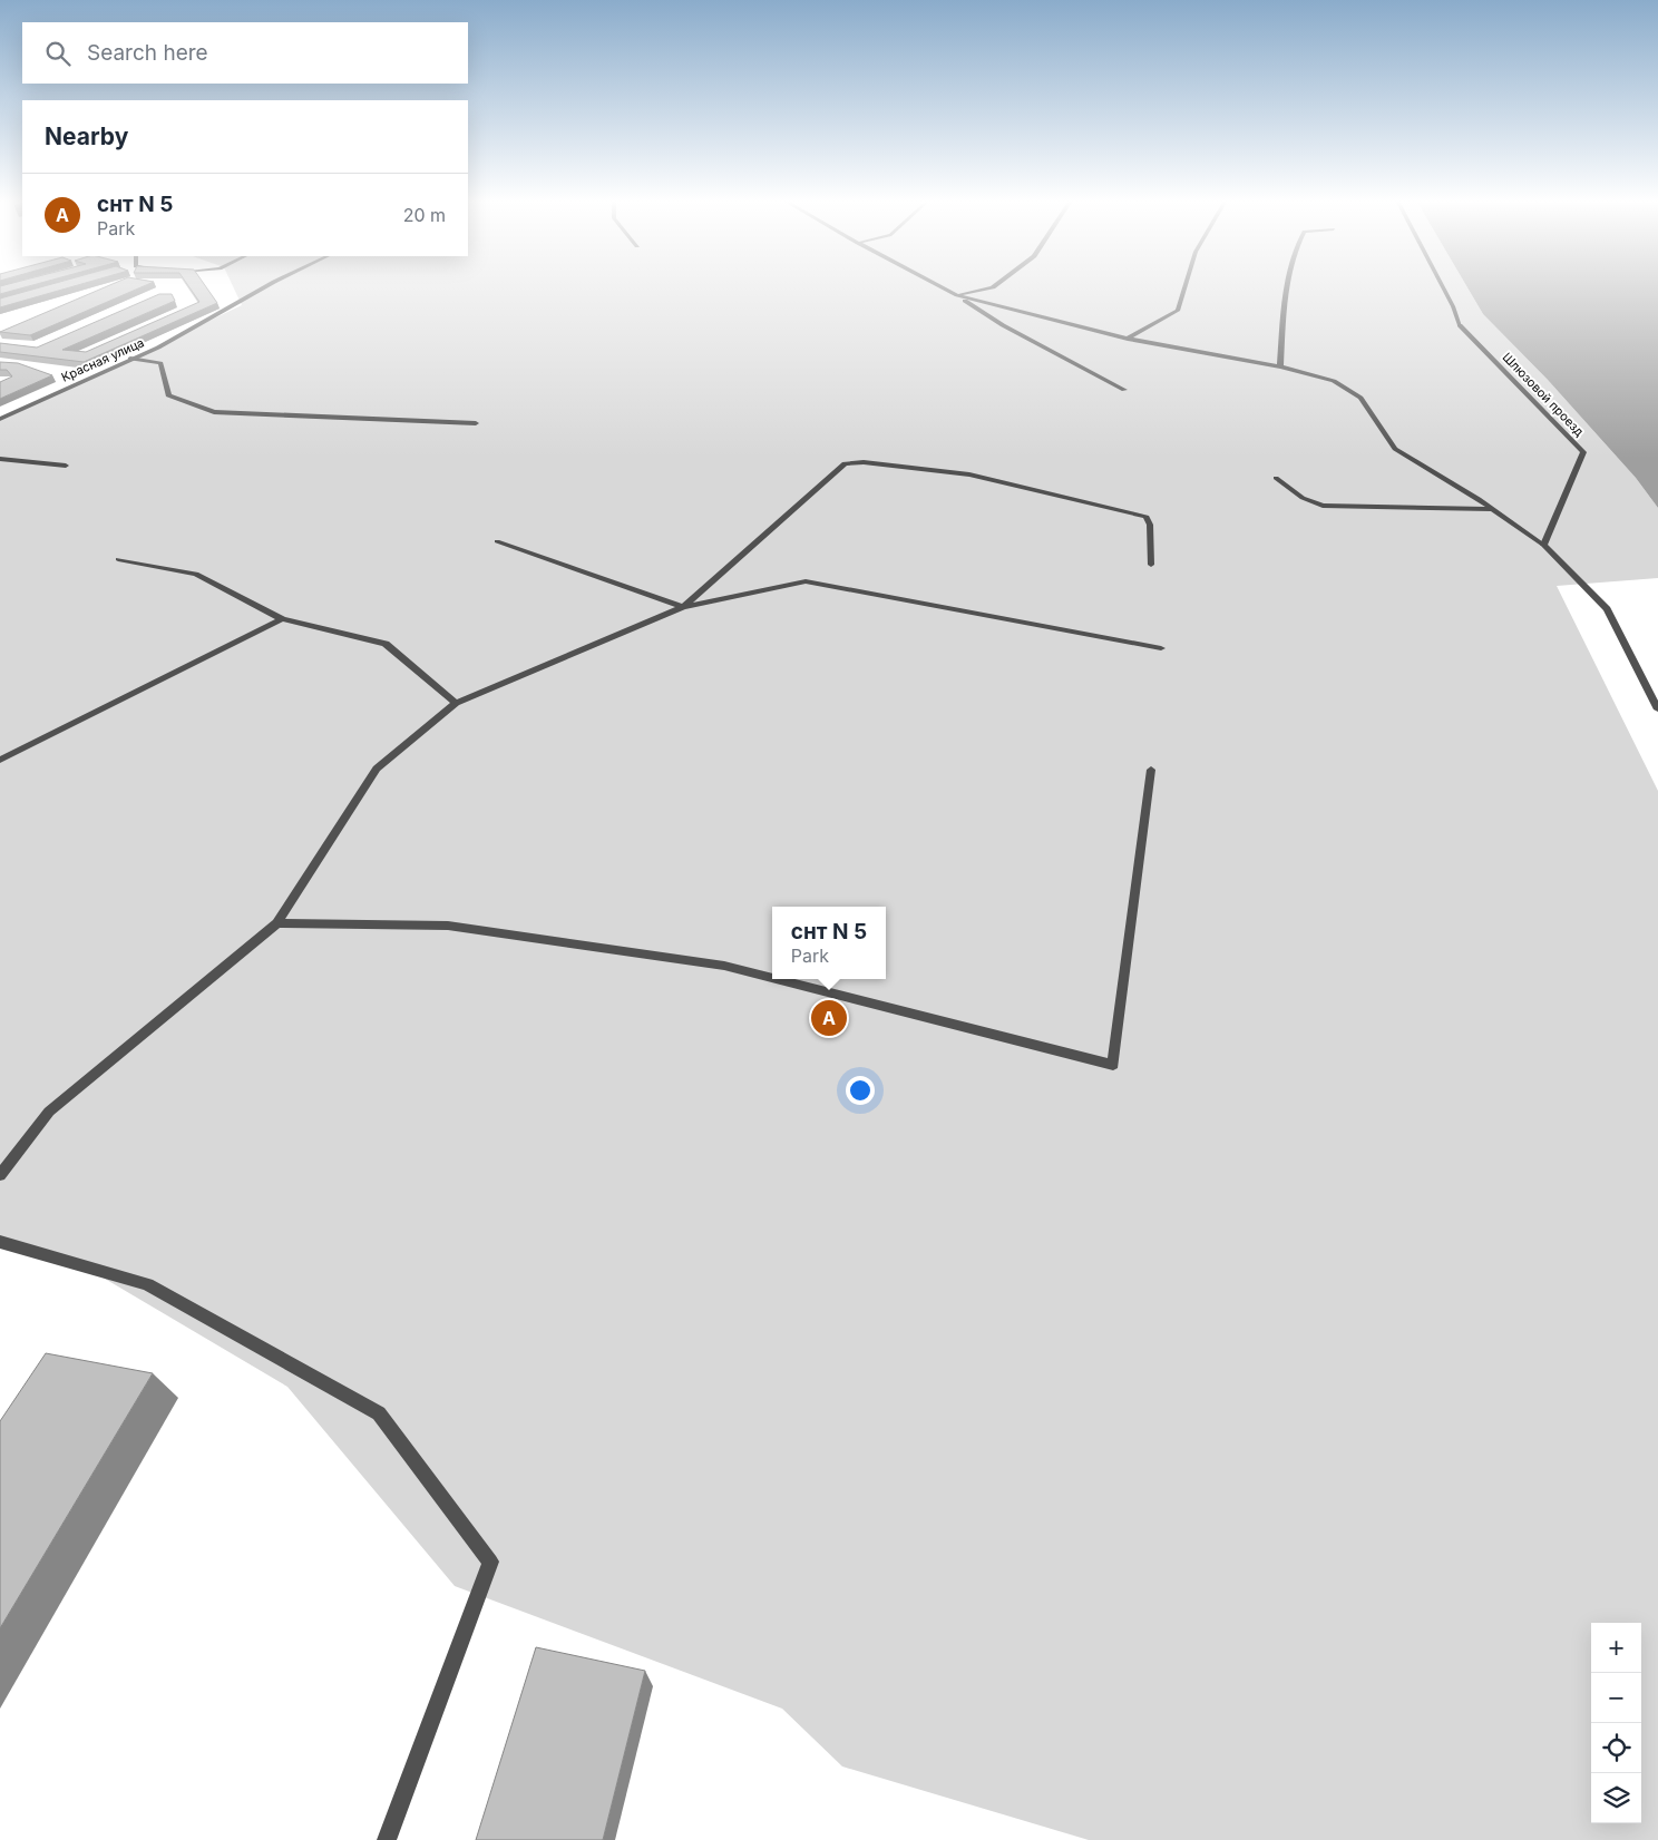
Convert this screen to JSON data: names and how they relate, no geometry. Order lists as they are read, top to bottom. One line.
{"streets":{"street":["Красная улица","Шлюзовой проезд"]},"page":{"search":"Search here","heading":"Nearby","list":[{"mark":"A","name":"снт N 5","note":"Park","value":"20 m"}],"popup":["снт N 5","Park"],"pins":"A","map_buttons":["+","−"]}}
